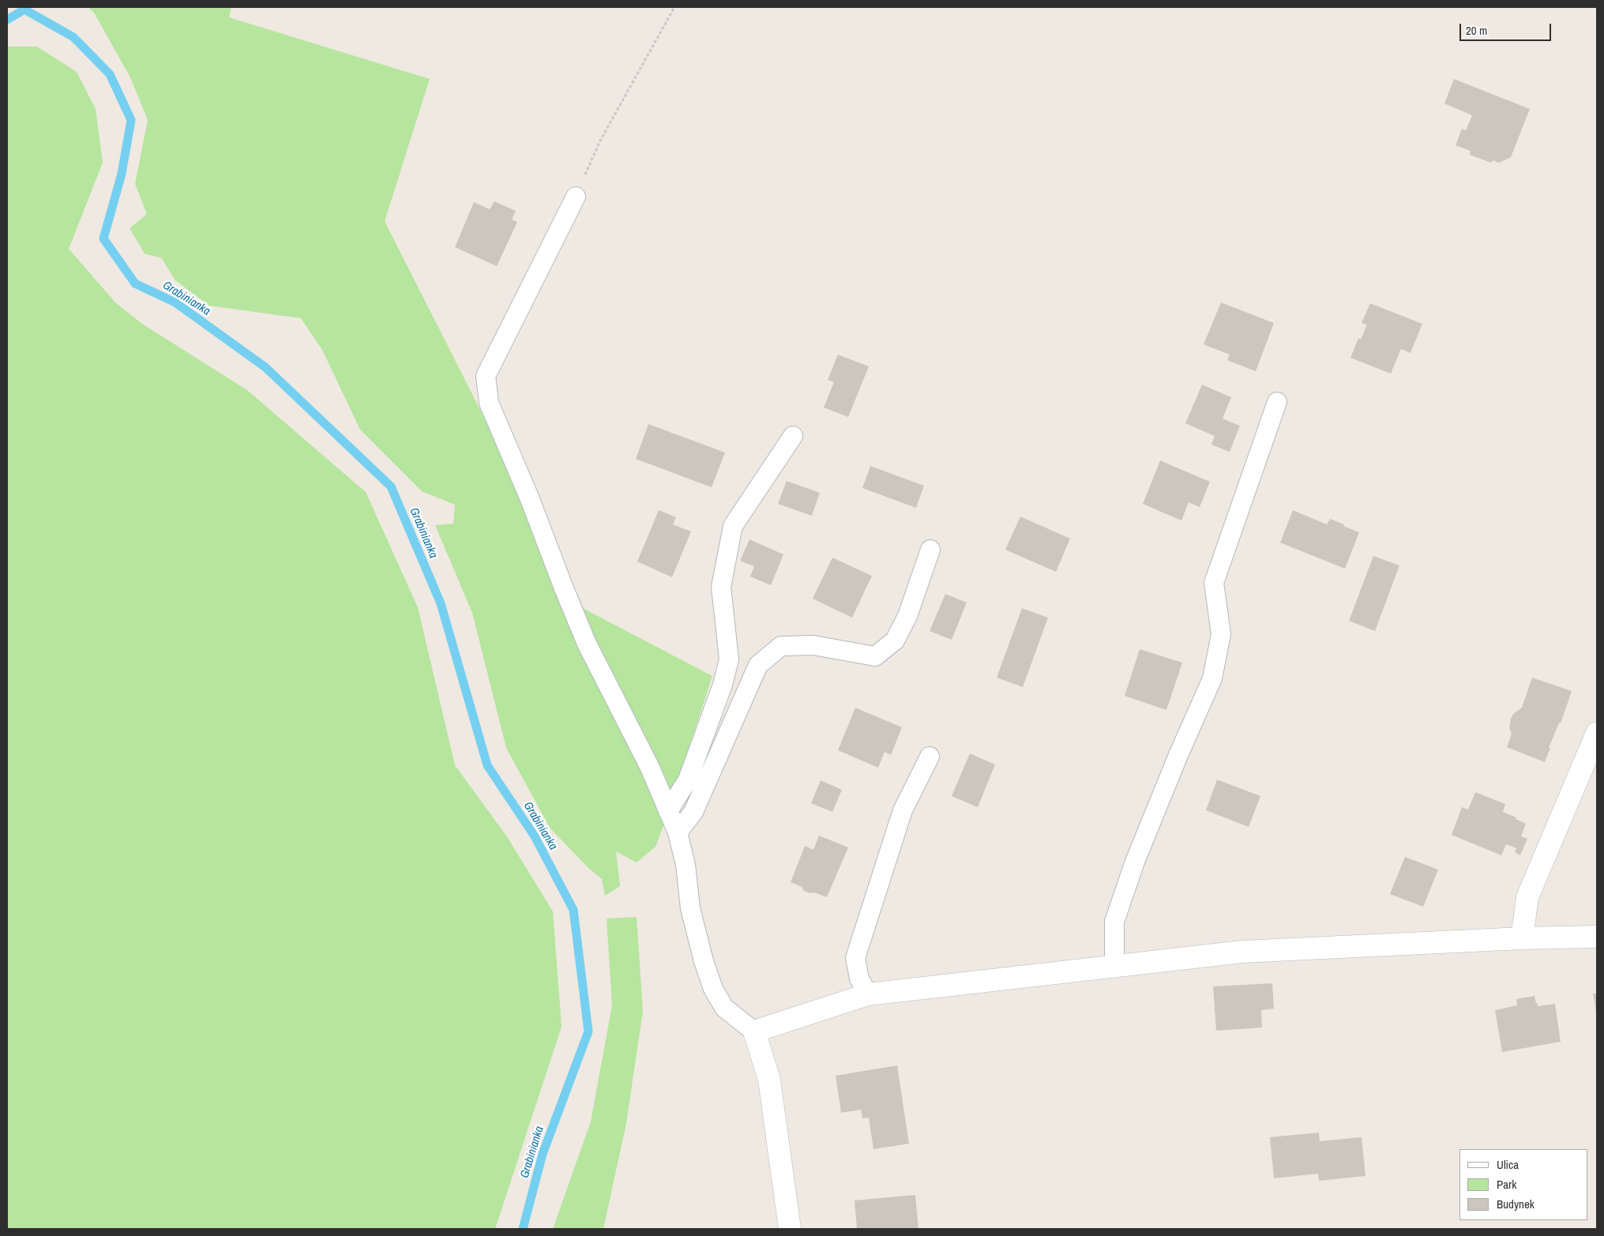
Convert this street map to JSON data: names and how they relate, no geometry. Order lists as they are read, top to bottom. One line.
{"water":["Grabinianka"],"legend":["Ulica","Park","Budynek"],"scale_bar":"20 m"}
